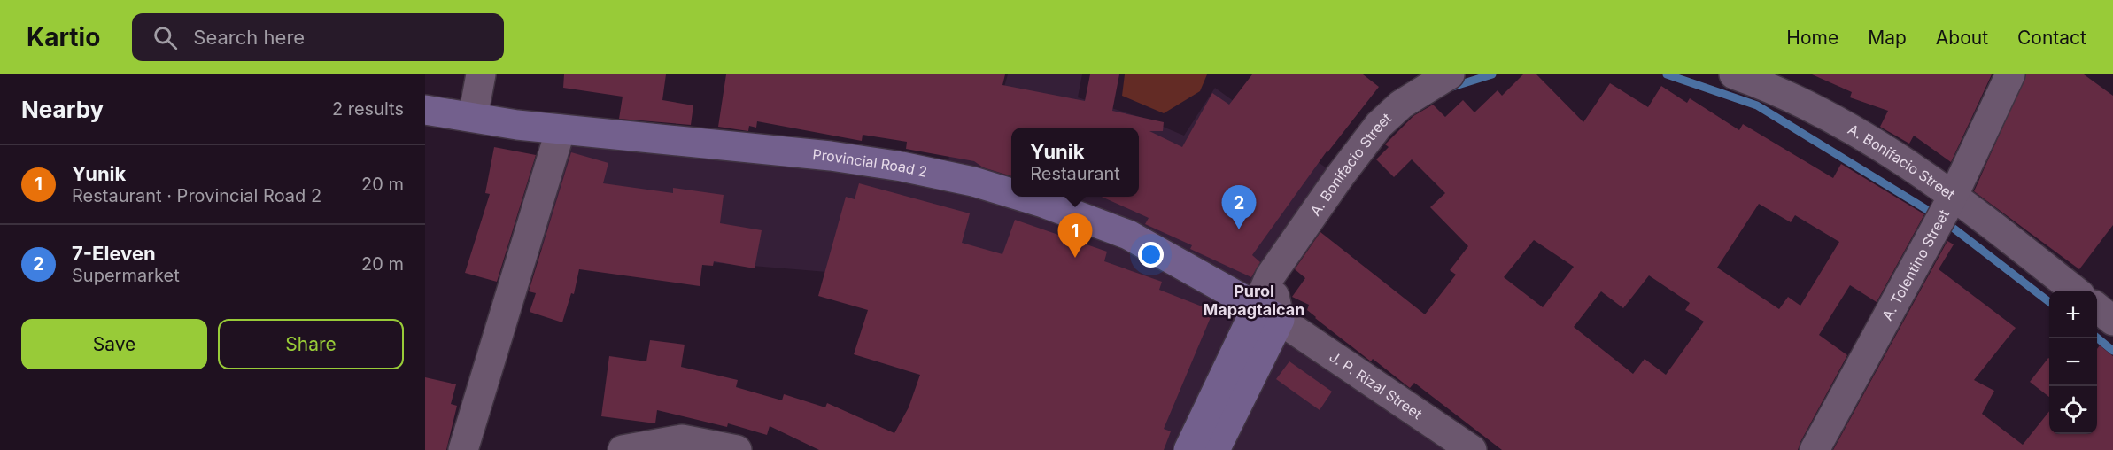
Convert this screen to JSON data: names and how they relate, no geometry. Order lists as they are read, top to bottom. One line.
{"streets":{"main road":["Provincial Road 2"],"street":["A. Bonifacio Street","A. Tolentino Street","J. P. Rizal Street"]},"crossings":[["A. Bonifacio Street","Provincial Road 2"],["A. Bonifacio Street","A. Tolentino Street"],["A. Bonifacio Street","J. P. Rizal Street"],["Provincial Road 2","J. P. Rizal Street"]],"districts":["Purol Mapagtalcan"],"page":{"header":"Kartio","search":"Search here","nav":["Home","Map","About","Contact"],"heading":["Nearby","2 results"],"popup":["Yunik","Restaurant"],"list":[{"mark":"1","name":"Yunik","note":"Restaurant · Provincial Road 2","value":"20 m"},{"mark":"2","name":"7-Eleven","note":"Supermarket","value":"20 m"}],"pins":["2","1"],"map_buttons":["+","−"],"buttons":["Save","Share"]}}
